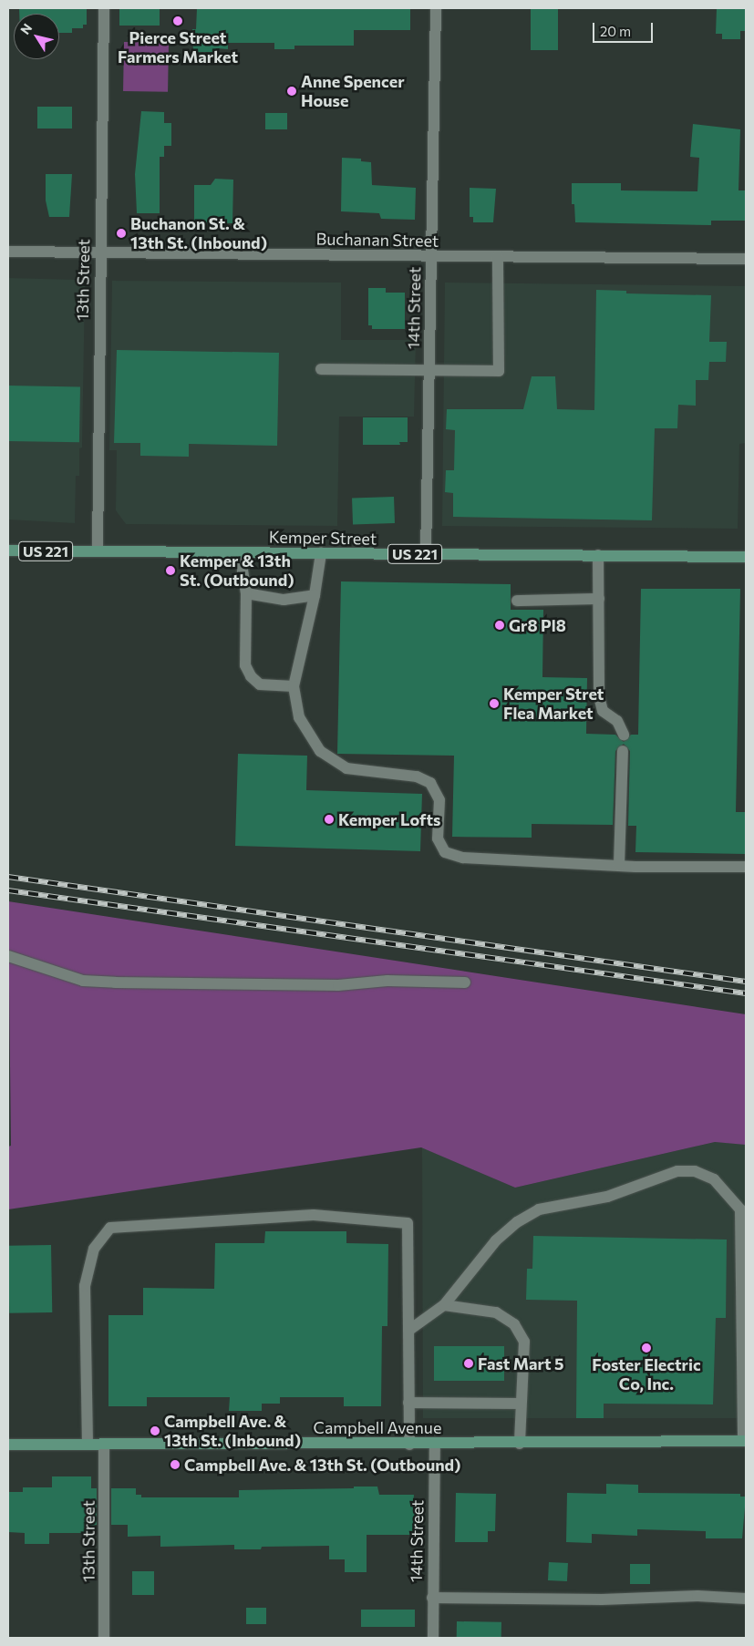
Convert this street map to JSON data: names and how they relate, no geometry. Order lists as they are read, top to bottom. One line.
{"streets":{"main road":["Kemper Street","US 221","Campbell Avenue"],"street":["Buchanan Street","13th Street","14th Street"]},"crossings":[["Buchanan Street","13th Street"],["Buchanan Street","14th Street"],["13th Street","Kemper Street"],["13th Street","Campbell Avenue"],["14th Street","Kemper Street"],["14th Street","Campbell Avenue"]],"places":["Pierce Street Farmers Market","Anne Spencer House","Buchanon St. & 13th St. (Inbound)","Kemper & 13th St. (Outbound)","Gr8 Pl8","Kemper Stret Flea Market","Kemper Lofts","Foster Electric Co, Inc.","Fast Mart 5","Campbell Ave. & 13th St. (Inbound)","Campbell Ave. & 13th St. (Outbound)"],"scale_bar":"20 m","north":"top left"}
